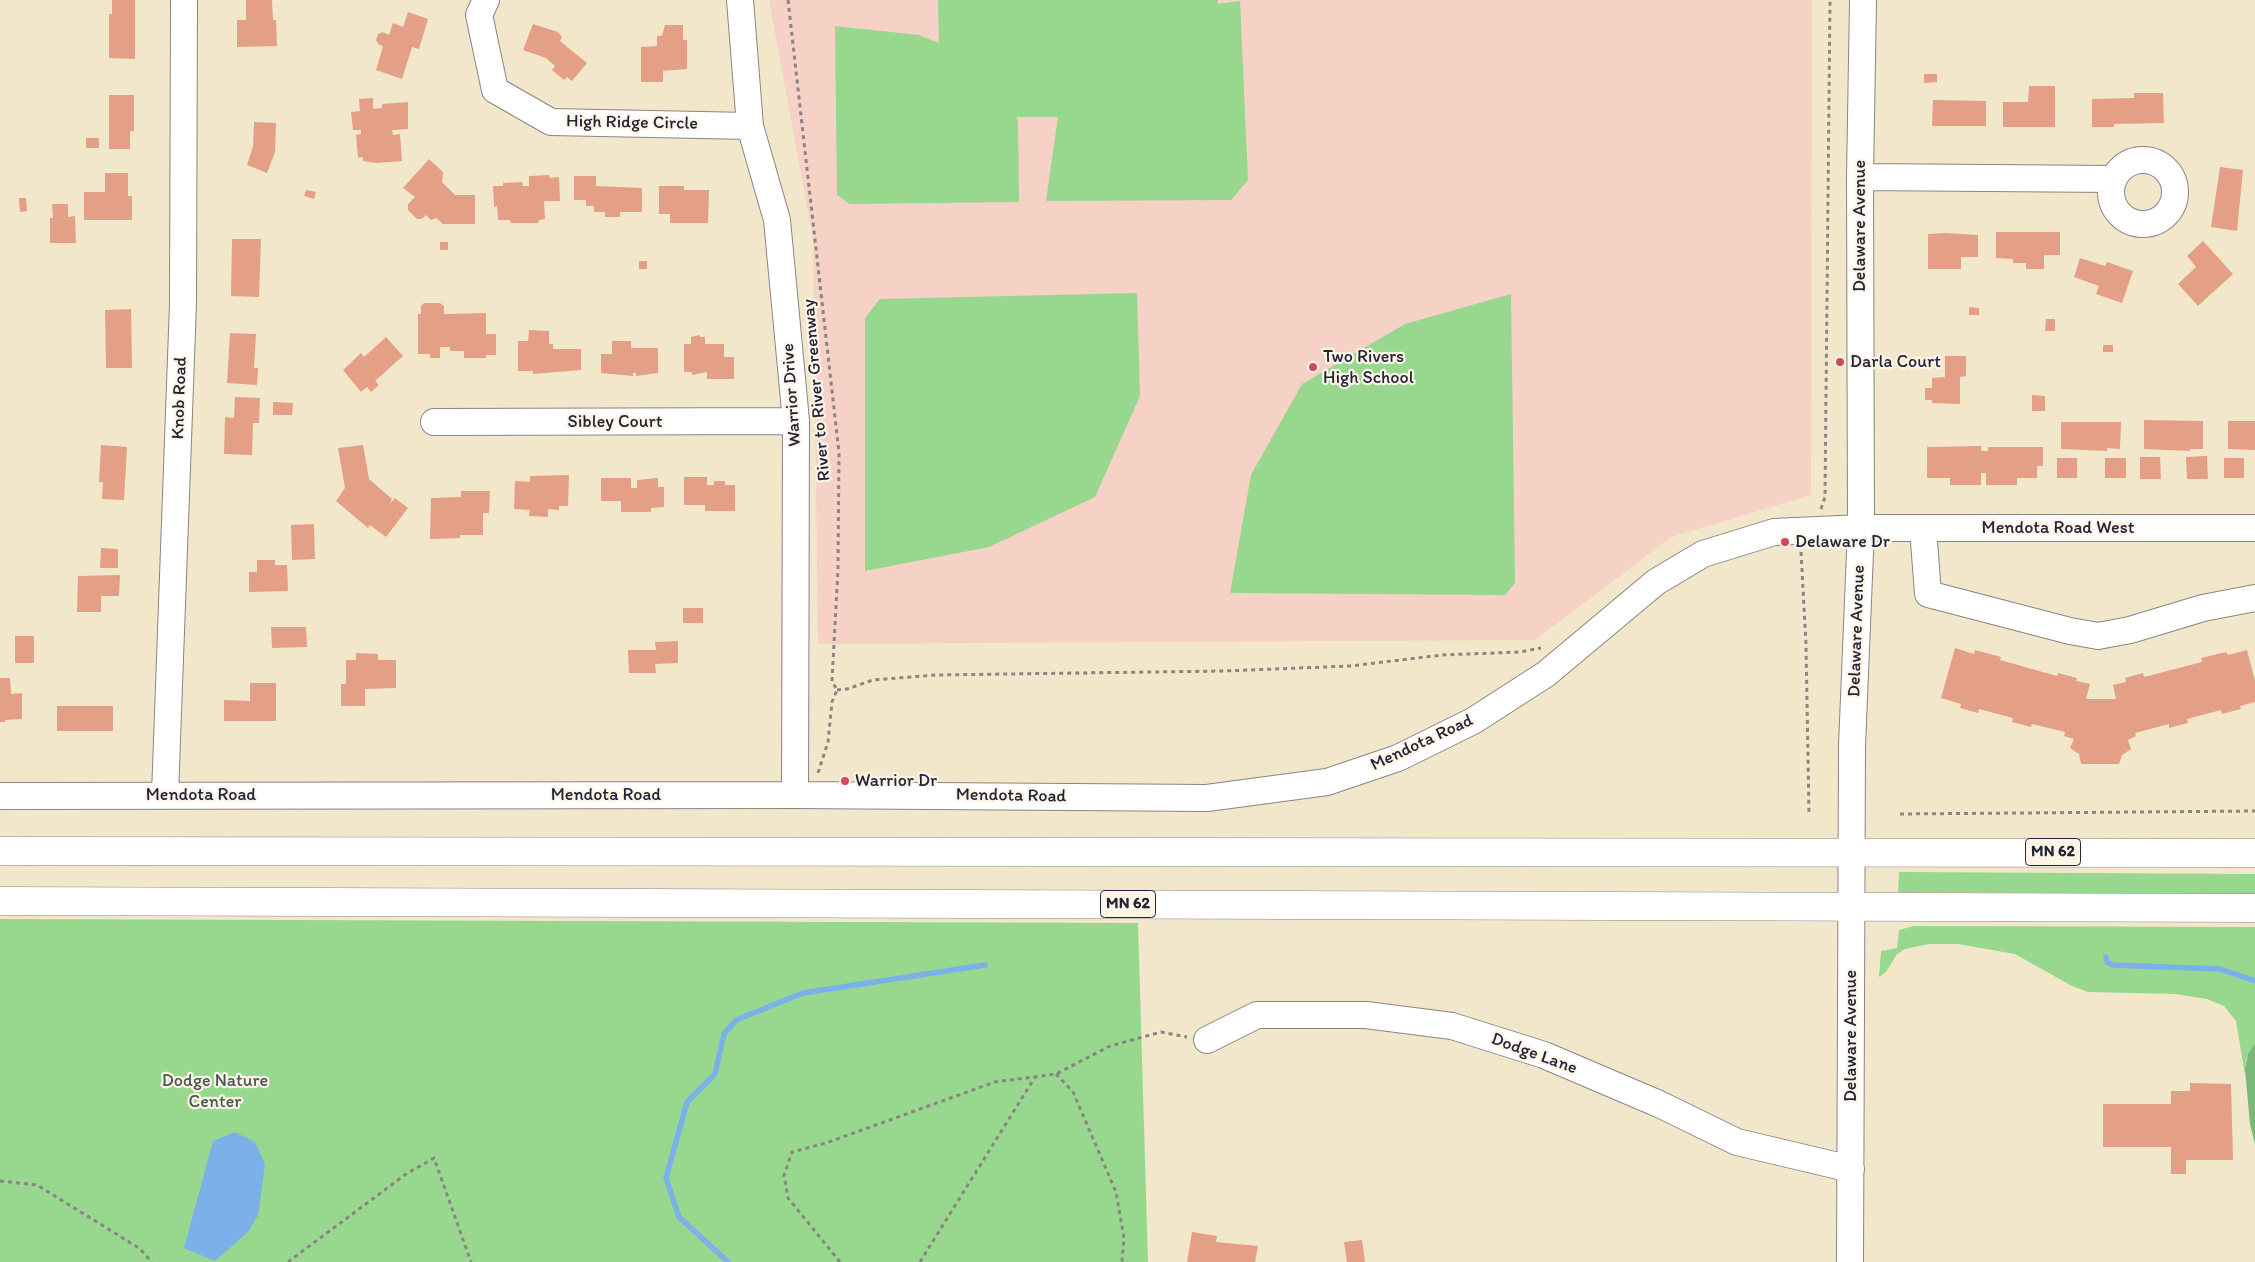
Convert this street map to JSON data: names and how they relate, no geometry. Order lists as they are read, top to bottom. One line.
{"streets":{"highway":["MN 62"],"street":["High Ridge Circle","Delaware Avenue","Warrior Drive","Knob Road","Sibley Court","Mendota Road West","Mendota Road","Dodge Lane"],"path":["River to River Greenway"]},"crossings":[["High Ridge Circle","Warrior Drive"],["Delaware Avenue","Mendota Road West"],["Delaware Avenue","Mendota Road"],["Delaware Avenue","MN 62"],["Delaware Avenue","Dodge Lane"],["Warrior Drive","Sibley Court"],["Warrior Drive","Mendota Road"],["Knob Road","Mendota Road"],["Mendota Road West","Mendota Road"]],"parks":["Dodge Nature Center"],"places":["Darla Court","Two Rivers High School","Delaware Dr","Warrior Dr"]}
